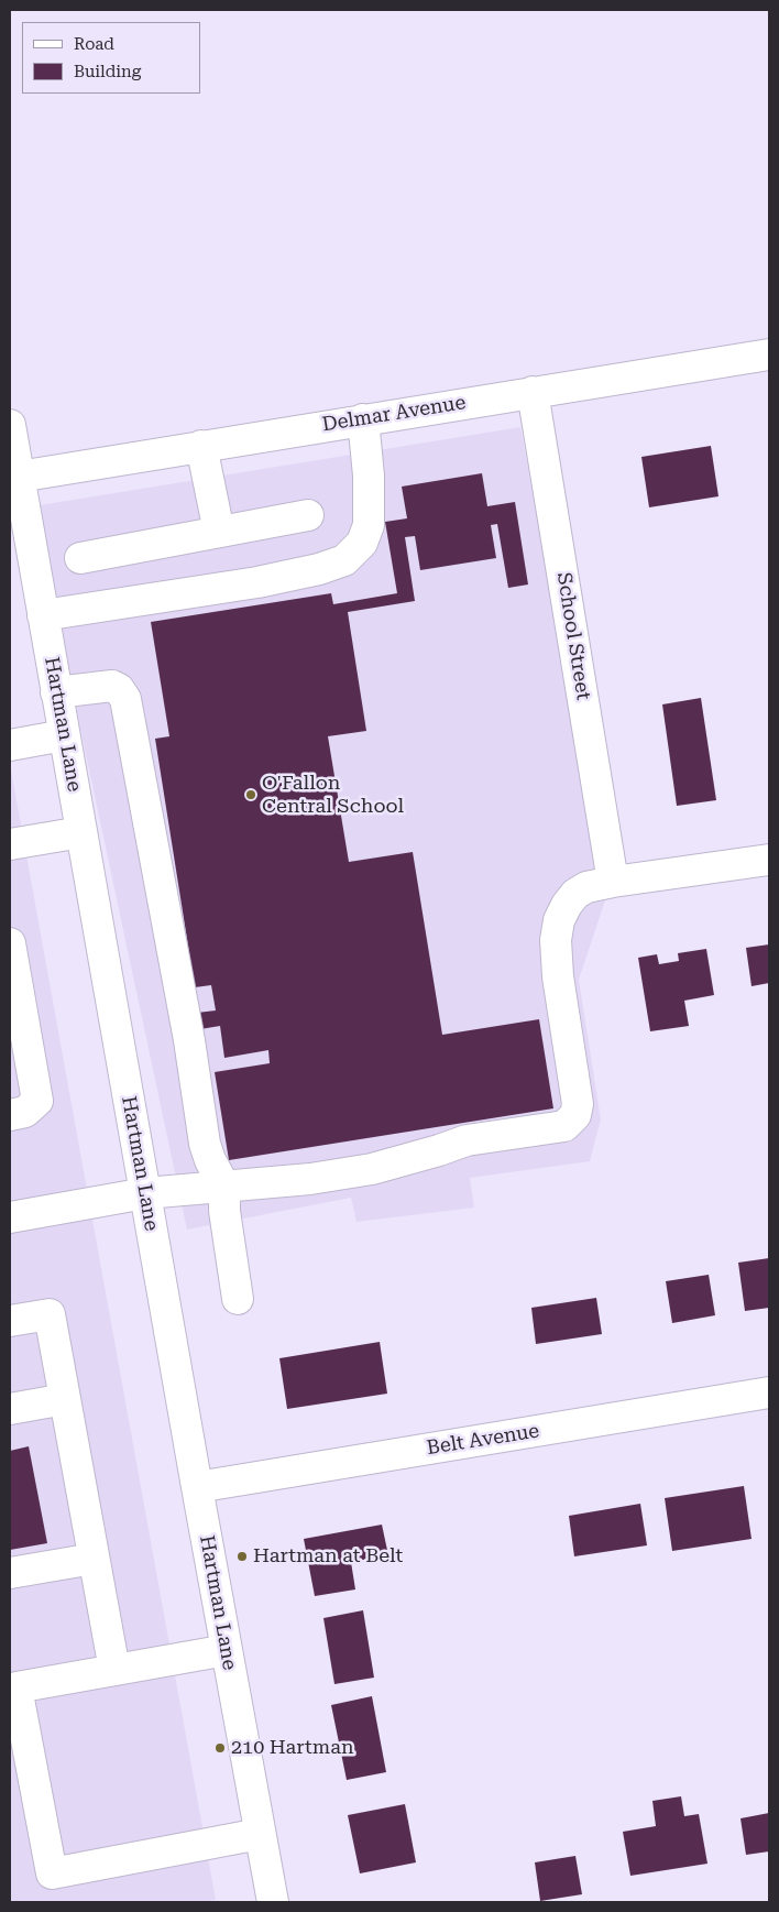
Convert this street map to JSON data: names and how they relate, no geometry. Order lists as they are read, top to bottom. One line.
{"streets":{"street":["Delmar Avenue","School Street","Hartman Lane","Belt Avenue"]},"crossings":[["Delmar Avenue","School Street"],["Delmar Avenue","Hartman Lane"],["Hartman Lane","Belt Avenue"]],"places":["O'Fallon Central School","Hartman at Belt","210 Hartman"],"legend":["Road","Building"]}
